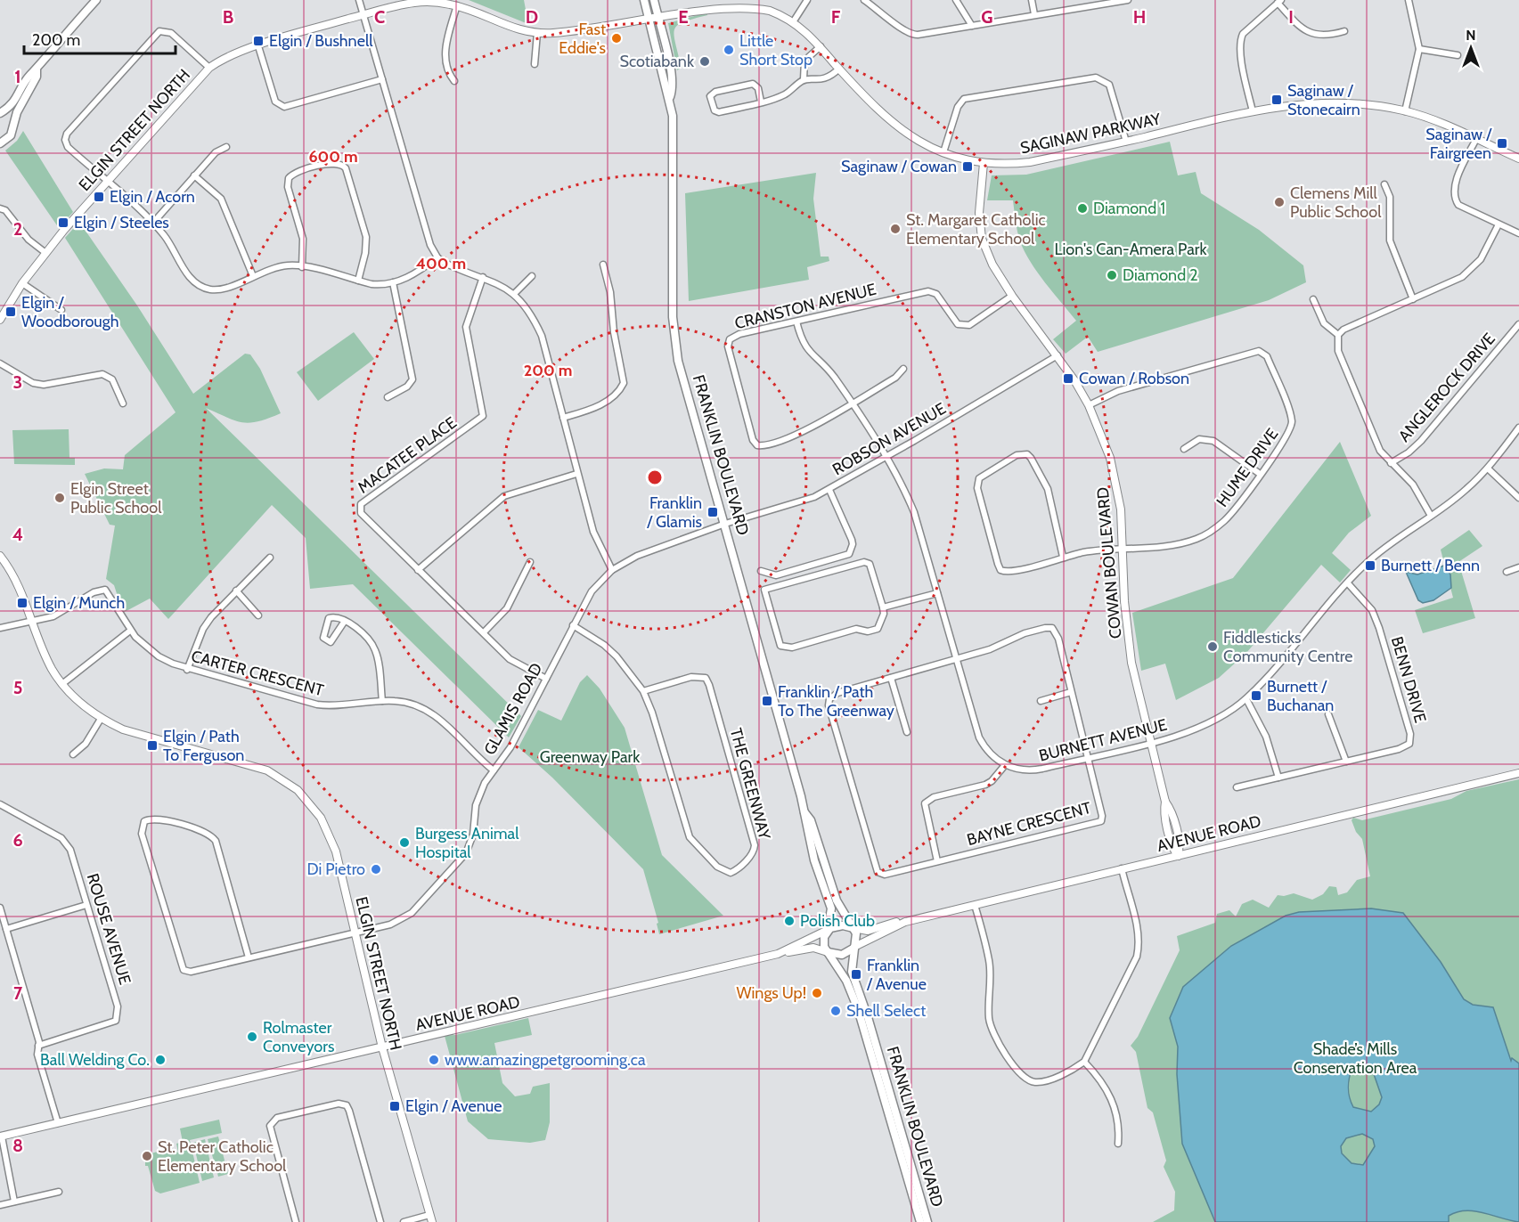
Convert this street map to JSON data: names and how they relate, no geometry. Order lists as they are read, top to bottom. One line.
{"streets":{"main road":["FRANKLIN BOULEVARD"],"street":["ELGIN STREET NORTH","SAGINAW PARKWAY","CRANSTON AVENUE","ANGLEROCK DRIVE","ROBSON AVENUE","MACATEE PLACE","HUME DRIVE","COWAN BOULEVARD","CARTER CRESCENT","BENN DRIVE","GLAMIS ROAD","BURNETT AVENUE","THE GREENWAY","BAYNE CRESCENT","AVENUE ROAD","ROUSE AVENUE"]},"crossings":[["ELGIN STREET NORTH","SAGINAW PARKWAY"],["ELGIN STREET NORTH","FRANKLIN BOULEVARD"],["ELGIN STREET NORTH","CARTER CRESCENT"],["ELGIN STREET NORTH","GLAMIS ROAD"],["ELGIN STREET NORTH","AVENUE ROAD"],["SAGINAW PARKWAY","FRANKLIN BOULEVARD"],["SAGINAW PARKWAY","COWAN BOULEVARD"],["CRANSTON AVENUE","COWAN BOULEVARD"],["CRANSTON AVENUE","BURNETT AVENUE"],["ROBSON AVENUE","FRANKLIN BOULEVARD"],["ROBSON AVENUE","COWAN BOULEVARD"],["ROBSON AVENUE","GLAMIS ROAD"],["ROBSON AVENUE","BURNETT AVENUE"],["MACATEE PLACE","GLAMIS ROAD"],["FRANKLIN BOULEVARD","GLAMIS ROAD"],["FRANKLIN BOULEVARD","AVENUE ROAD"],["HUME DRIVE","COWAN BOULEVARD"],["COWAN BOULEVARD","BURNETT AVENUE"],["COWAN BOULEVARD","AVENUE ROAD"],["CARTER CRESCENT","GLAMIS ROAD"],["BENN DRIVE","BURNETT AVENUE"],["GLAMIS ROAD","THE GREENWAY"],["BURNETT AVENUE","BAYNE CRESCENT"]],"parks":["Lion's Can-Amera Park","Greenway Park","Shade’s Mills Conservation Area"],"places":{"other":["Fast Eddie's","Little Short Stop","Scotiabank","Clemens Mill Public School","Diamond 1","St. Margaret Catholic Elementary School","Diamond 2","Elgin Street Public School","Fiddlesticks Community Centre","Burgess Animal Hospital","Di Pietro","Polish Club","Wings Up!","Shell Select","Rolmaster Conveyors","Ball Welding Co.","www.amazingpetgrooming.ca","St. Peter Catholic Elementary School"],"transit":["Elgin / Bushnell","Saginaw / Stonecairn","Saginaw / Fairgreen","Saginaw / Cowan","Elgin / Acorn","Elgin / Steeles","Elgin / Woodborough","Cowan / Robson","Franklin / Glamis","Burnett / Benn","Elgin / Munch","Burnett / Buchanan","Franklin / Path To The Greenway","Elgin / Path To Ferguson","Franklin / Avenue","Elgin / Avenue"]},"scale_bar":"200 m","north":"top","grid":{"columns":["B","C","D","E","F","G","H","I"],"rows":["1","2","3","4","5","6","7","8"]},"rings":["600 m","400 m","200 m"]}
